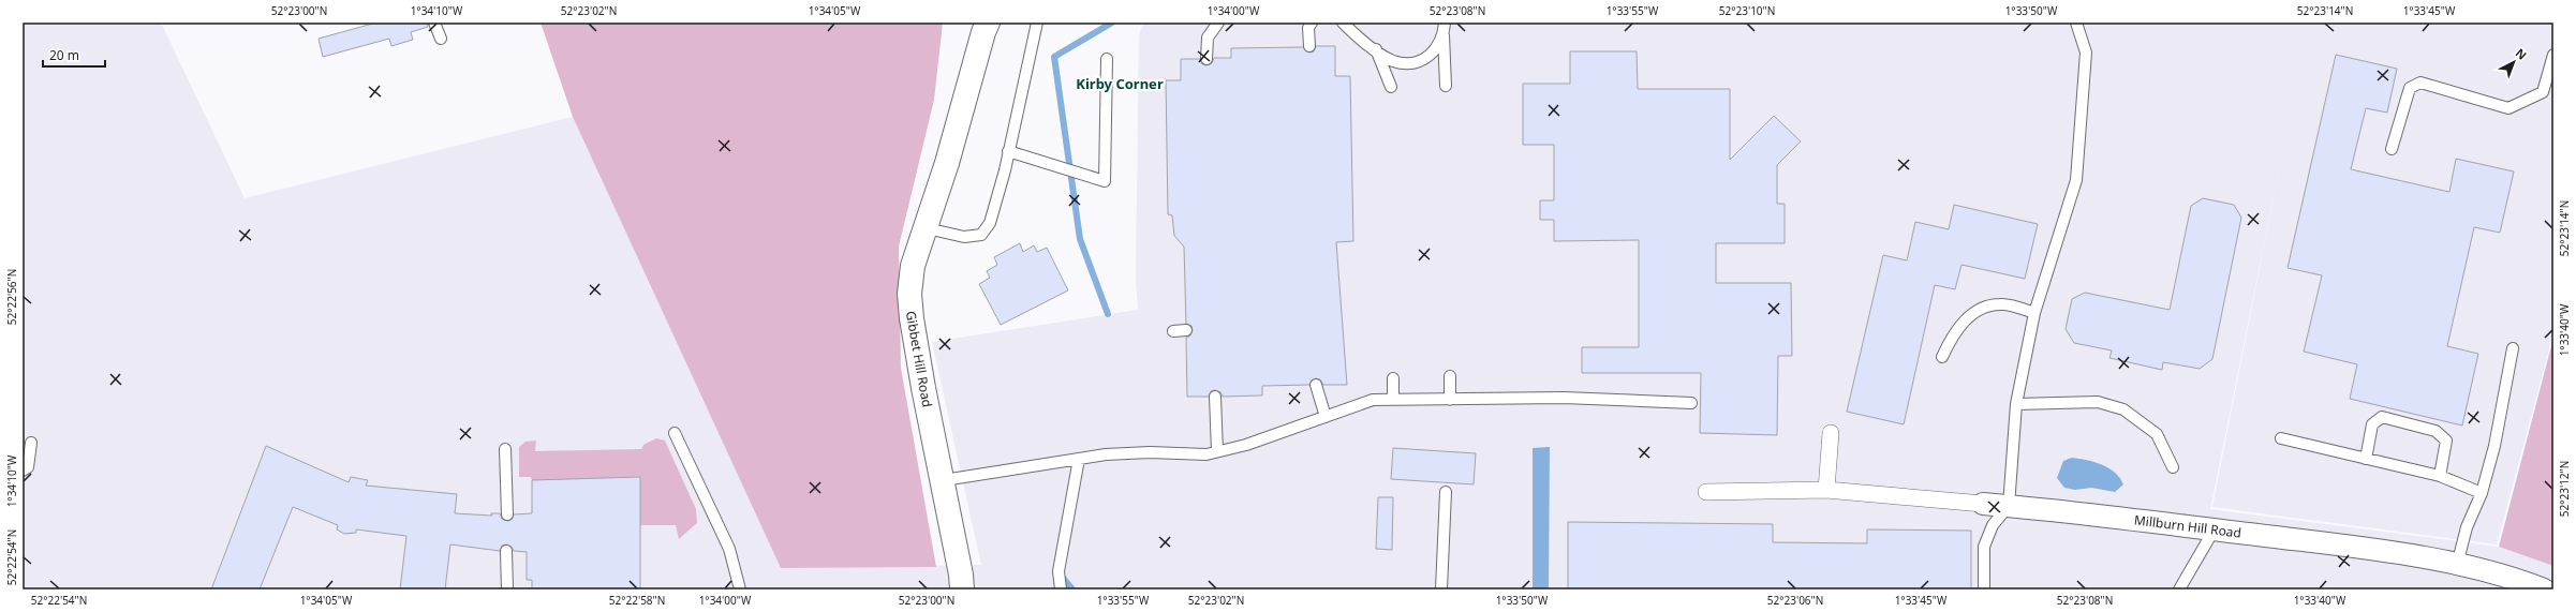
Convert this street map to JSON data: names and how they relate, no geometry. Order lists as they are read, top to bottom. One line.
{"streets":{"street":["Gibbet Hill Road","Millburn Hill Road"]},"districts":["Kirby Corner"],"scale_bar":"20 m","north":"top right","coordinates":["52°23'00\"N","1°34'10\"W","52°23'02\"N","1°34'05\"W","1°34'00\"W","52°23'08\"N","1°33'55\"W","52°23'10\"N","1°33'50\"W","52°23'14\"N","1°33'45\"W","52°22'56\"N","1°33'40\"W","52°23'12\"N","52°22'54\"N","52°22'58\"N","52°23'06\"N"]}
